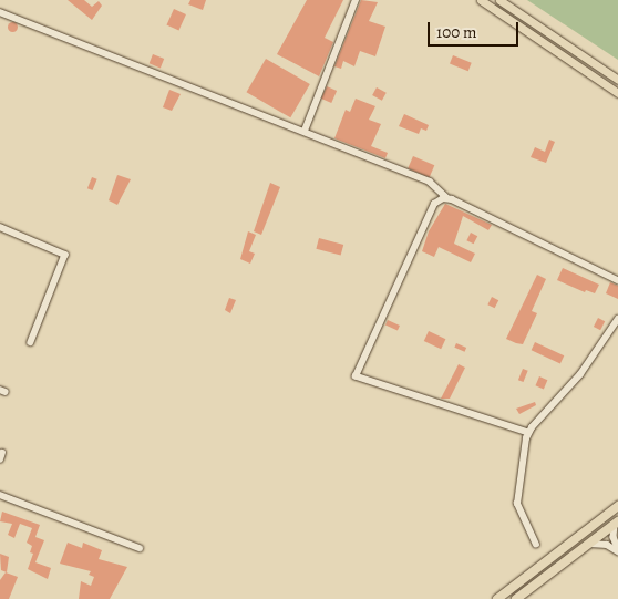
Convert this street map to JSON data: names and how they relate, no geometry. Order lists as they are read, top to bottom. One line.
{"scale_bar":"100 m"}
